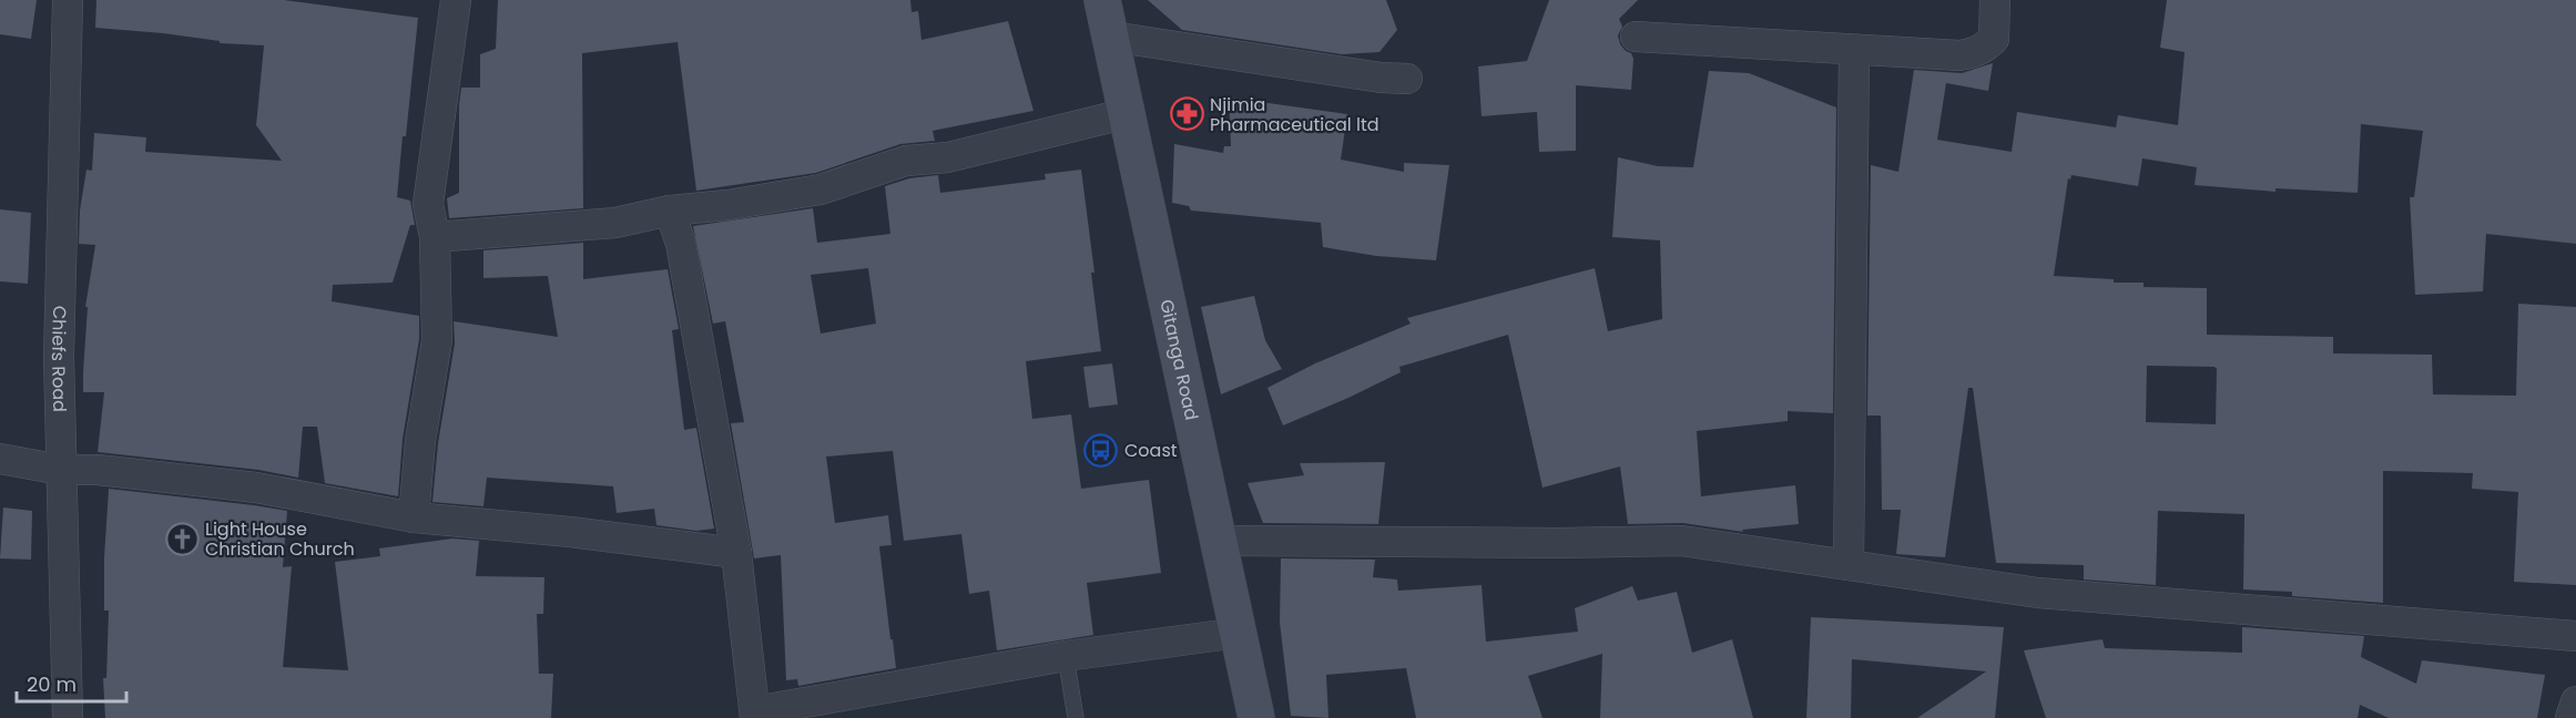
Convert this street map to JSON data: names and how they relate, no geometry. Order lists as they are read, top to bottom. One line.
{"streets":{"main road":["Gitanga Road"],"street":["Chiefs Road"]},"places":{"pharmacy":["Njimia Pharmaceutical ltd"],"bus stop":["Coast"],"church":["Light House Christian Church"]},"scale_bar":"20 m"}
